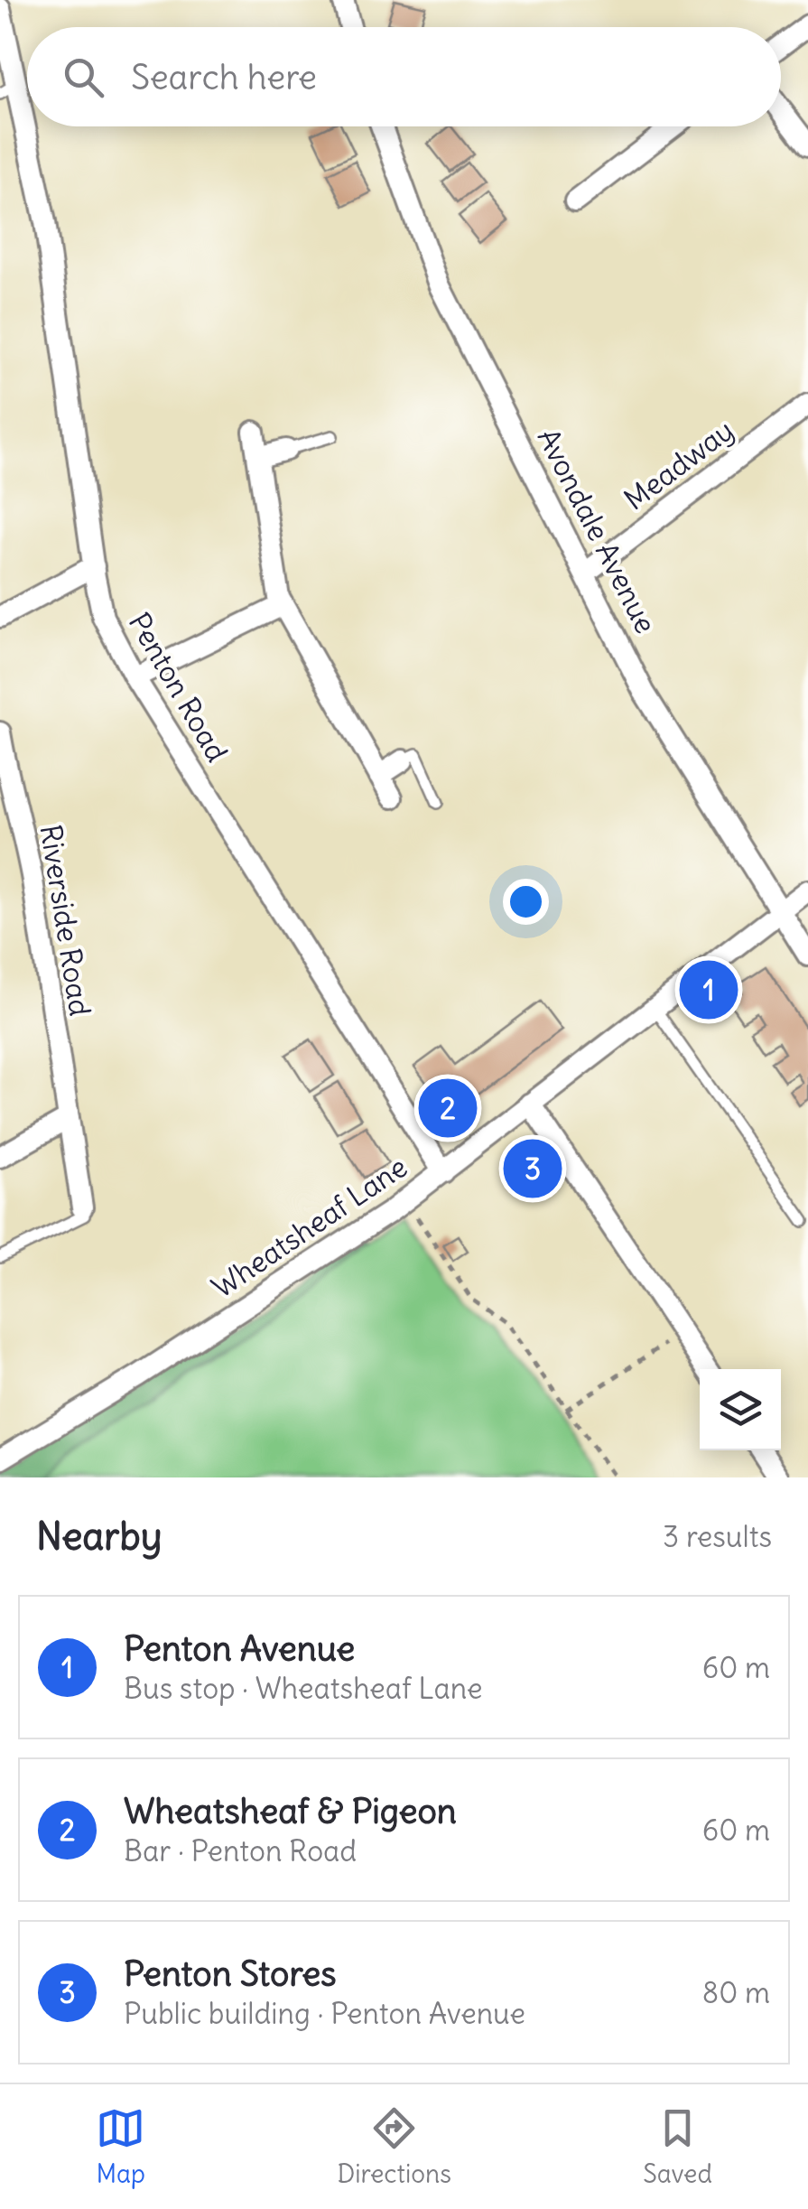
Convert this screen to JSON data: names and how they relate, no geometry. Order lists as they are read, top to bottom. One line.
{"streets":{"street":["Meadway","Avondale Avenue","Penton Road","Riverside Road","Wheatsheaf Lane"]},"crossings":[["Meadway","Avondale Avenue"],["Avondale Avenue","Wheatsheaf Lane"],["Penton Road","Wheatsheaf Lane"]],"page":{"search":"Search here","pins":["1","2","3"],"heading":["Nearby","3 results"],"list":[{"mark":"1","name":"Penton Avenue","note":"Bus stop · Wheatsheaf Lane","value":"60 m"},{"mark":"2","name":"Wheatsheaf & Pigeon","note":"Bar · Penton Road","value":"60 m"},{"mark":"3","name":"Penton Stores","note":"Public building · Penton Avenue","value":"80 m"}],"nav":["Map","Directions","Saved"]}}
